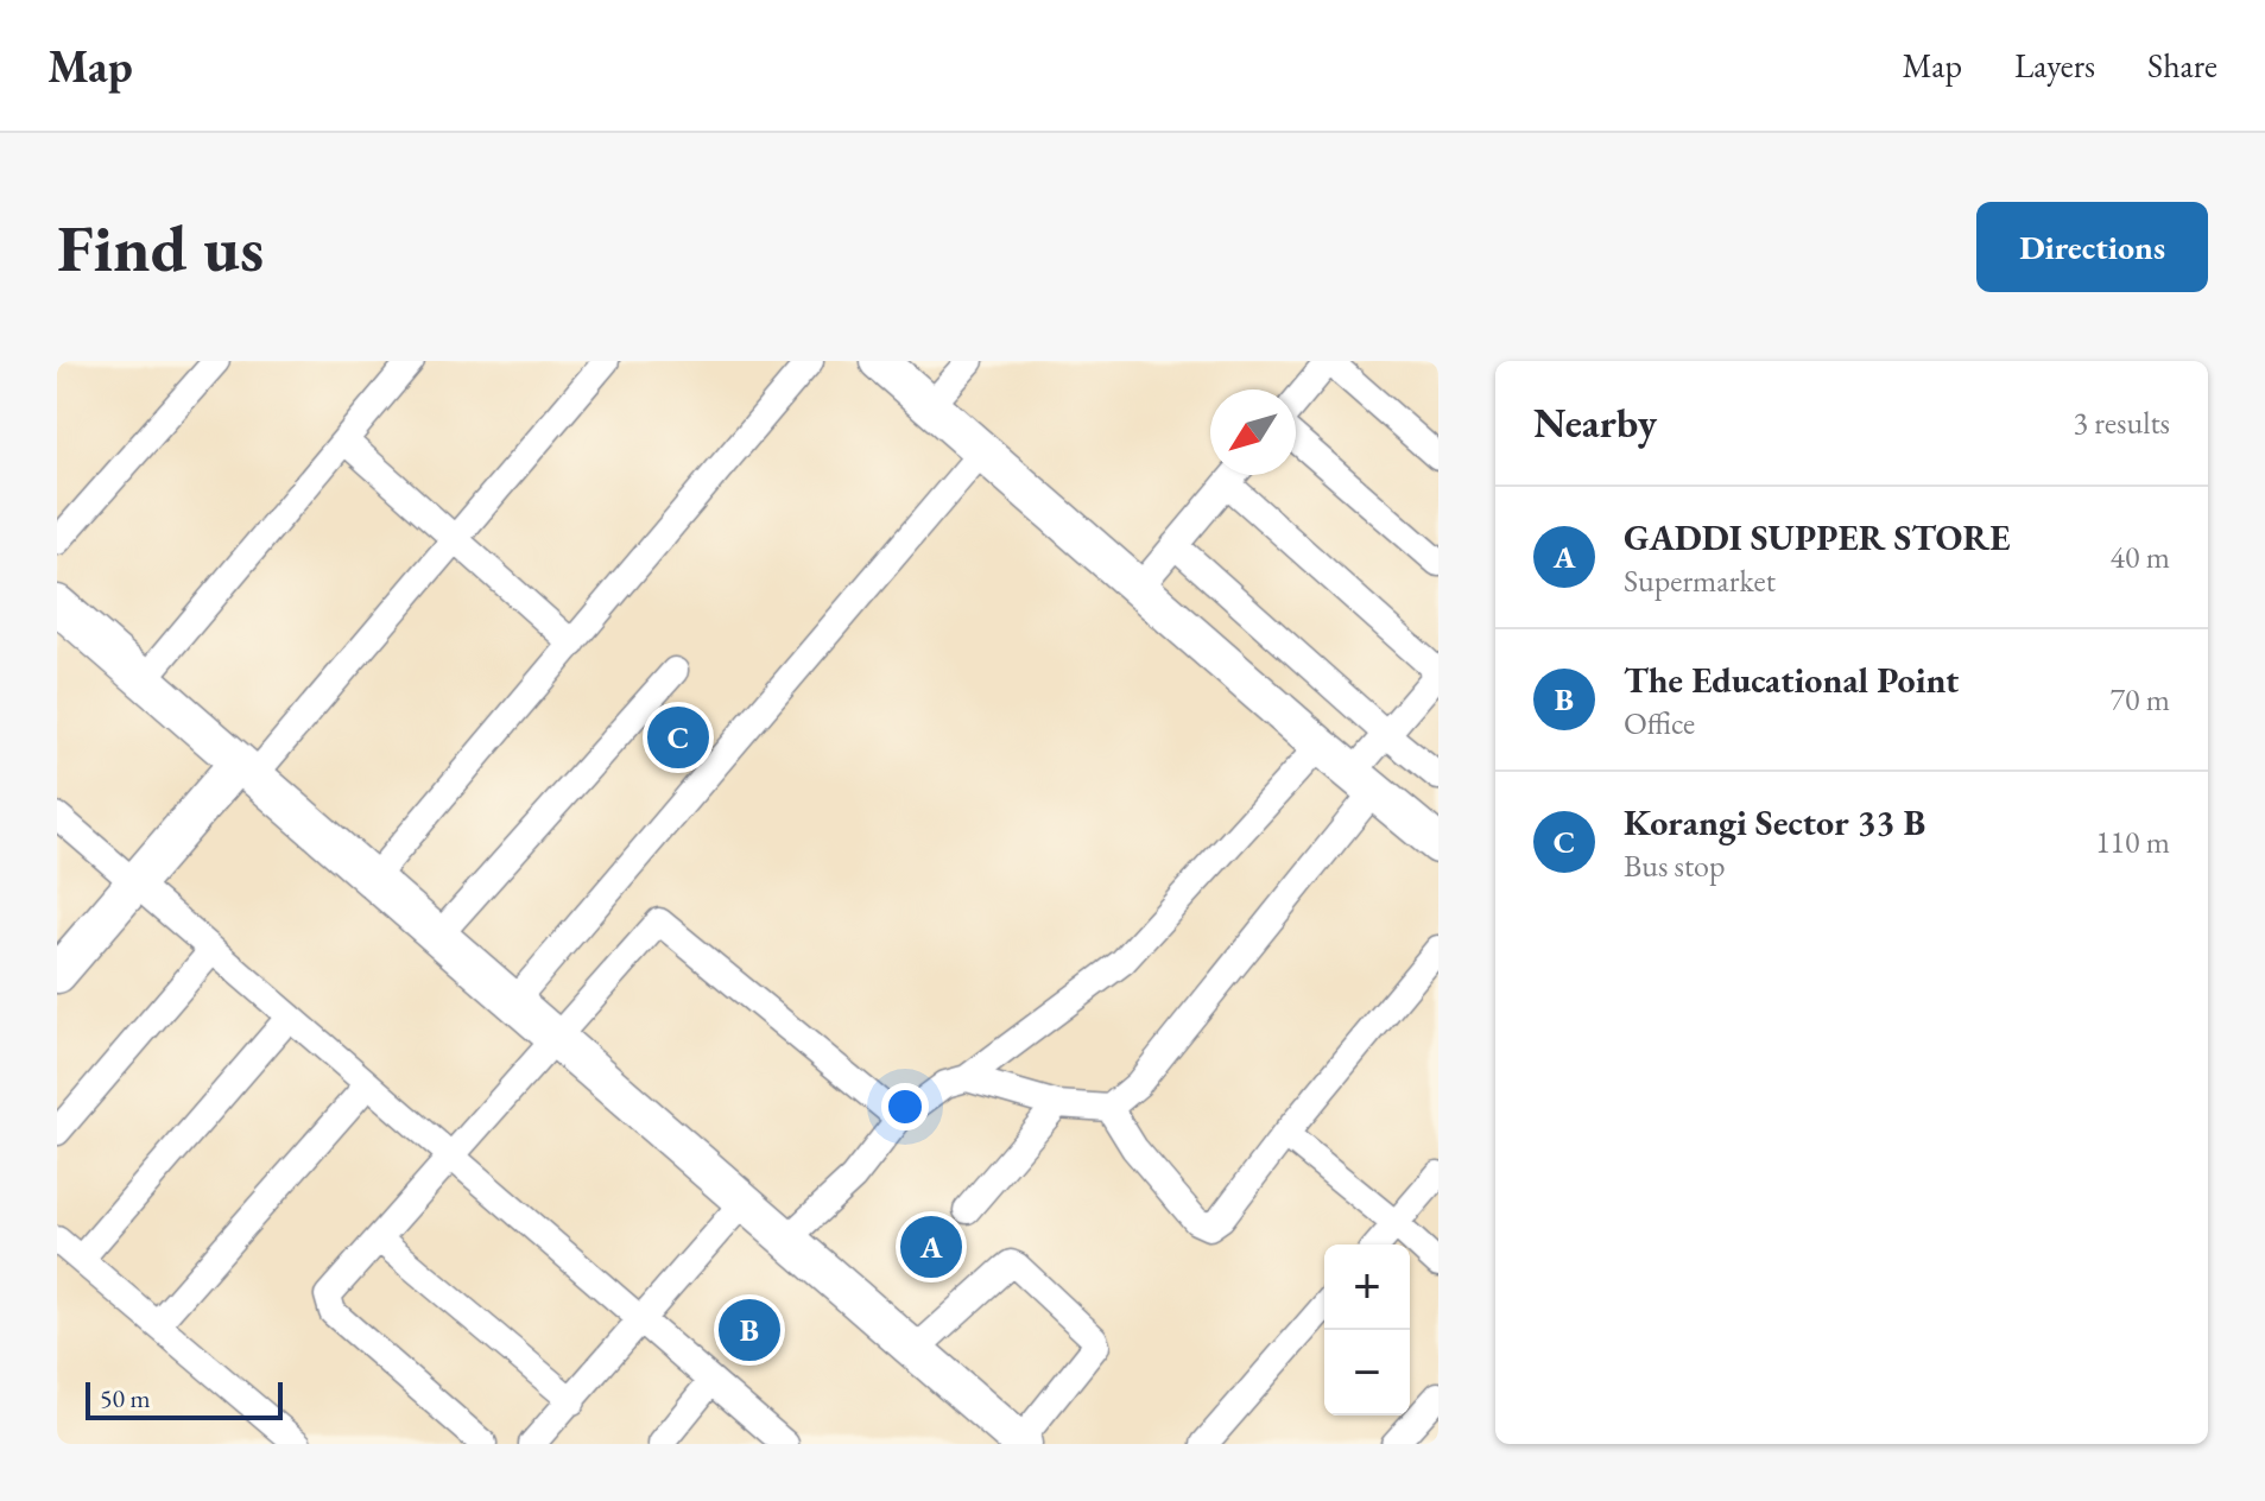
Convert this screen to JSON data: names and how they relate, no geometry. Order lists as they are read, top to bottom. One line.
{"scale_bar":"50 m","north":"bottom left","page":{"header":"Map","nav":["Map","Layers","Share"],"buttons":"Directions","title":"Find us","heading":["Nearby","3 results"],"list":[{"mark":"A","name":"GADDI SUPPER STORE","note":"Supermarket","value":"40 m"},{"mark":"B","name":"The Educational Point","note":"Office","value":"70 m"},{"mark":"C","name":"Korangi Sector 33 B","note":"Bus stop","value":"110 m"}],"pins":["C","A","B"],"map_buttons":["+","−"],"scale":"50 m"}}
